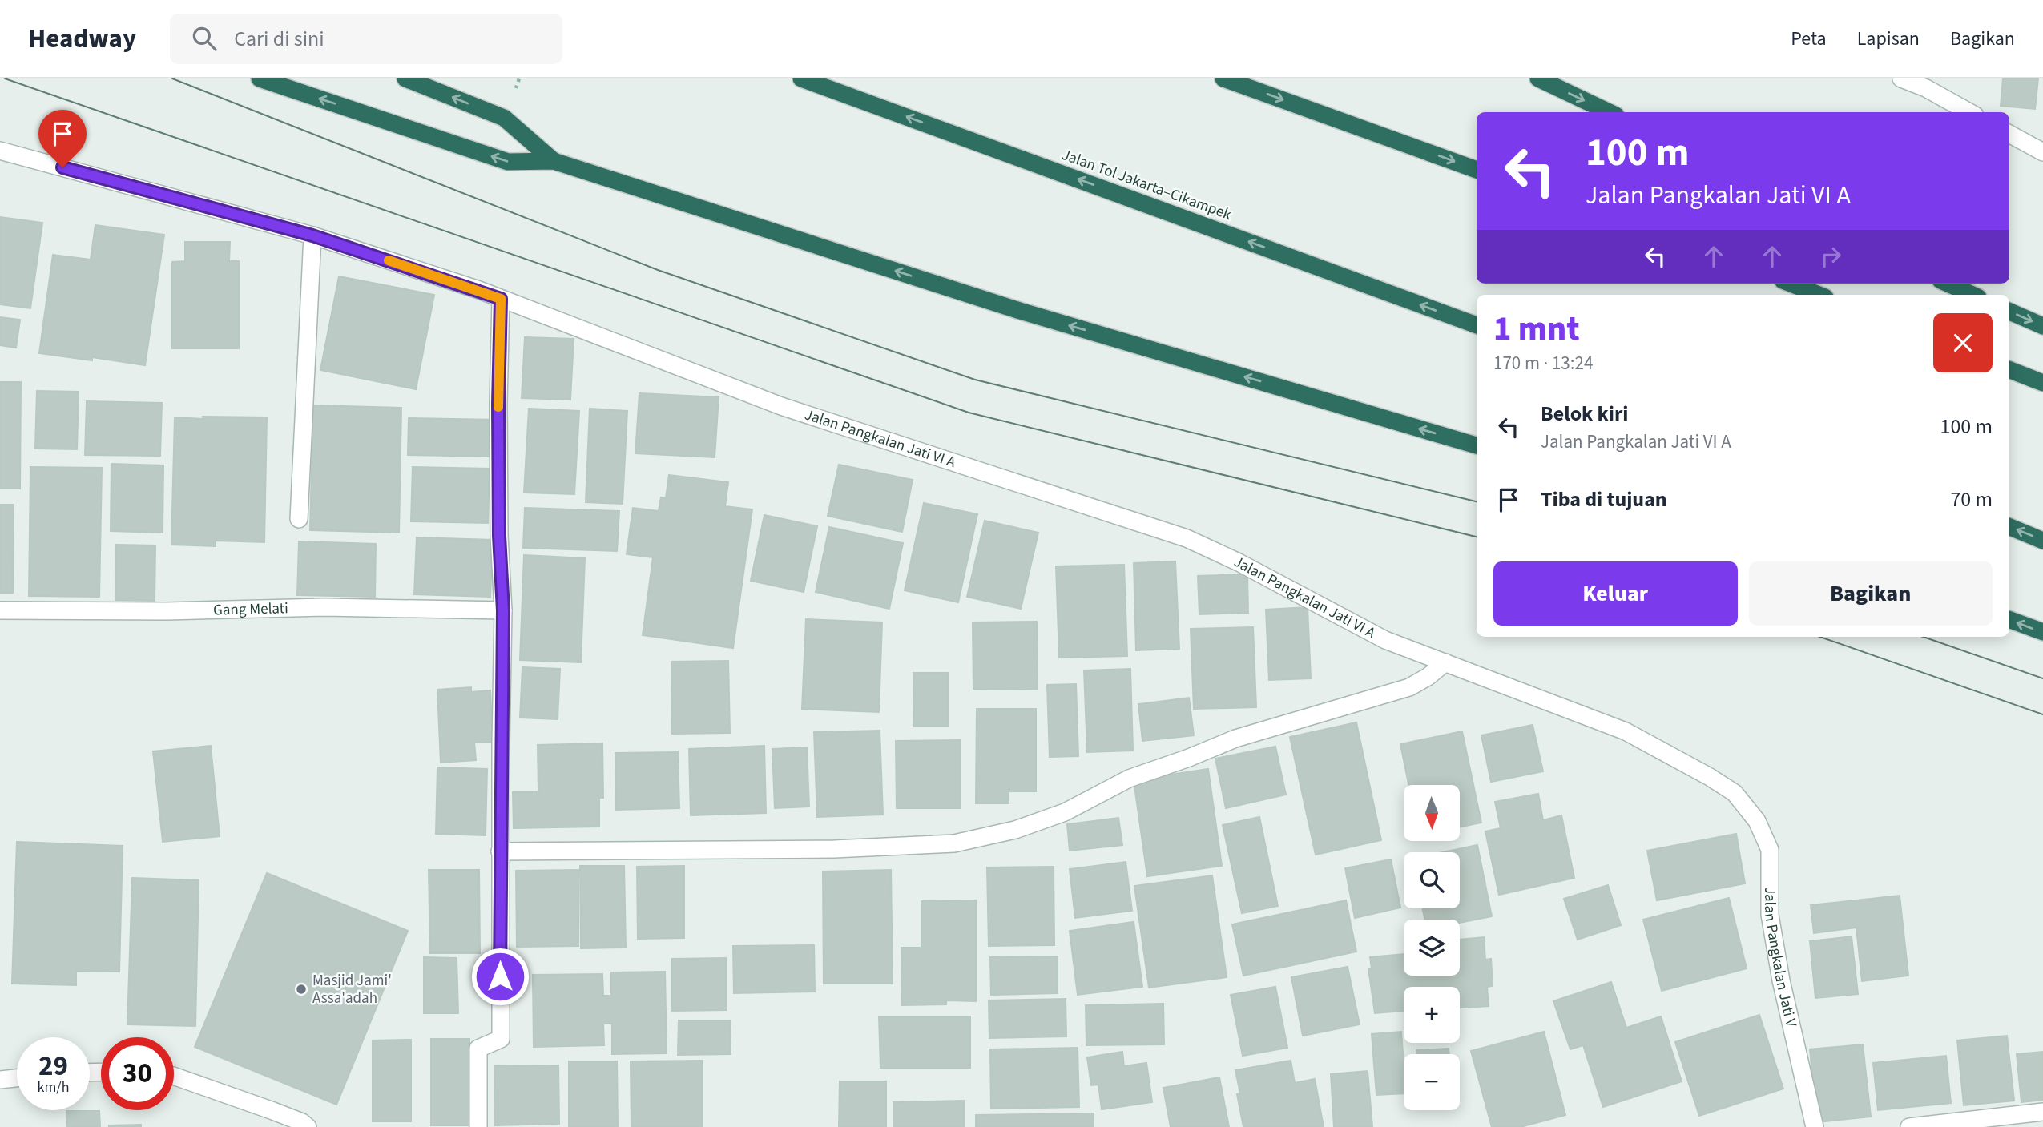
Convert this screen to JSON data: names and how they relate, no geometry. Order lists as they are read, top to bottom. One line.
{"streets":{"highway":["Jalan Tol Jakarta–Cikampek"],"street":["Jalan Pangkalan Jati VI A","Gang Melati","Jalan Pangkalan Jati V"]},"crossings":[["Jalan Pangkalan Jati VI A","Jalan Pangkalan Jati V"]],"places":["Masjid Jami' Assa'adah"],"north":"bottom","page":{"header":"Headway","search":"Cari di sini","nav":["Peta","Lapisan","Bagikan"],"turn":["100 m","Jalan Pangkalan Jati VI A"],"heading":["1 mnt","170 m · 13:24"],"list":[{"name":"Belok kiri","note":"Jalan Pangkalan Jati VI A","value":"100 m"},{"name":"Tiba di tujuan","value":"70 m"}],"buttons":["Keluar","Bagikan"],"map_buttons":["+","−"],"speed":"29 km/h","limit":"30"}}
